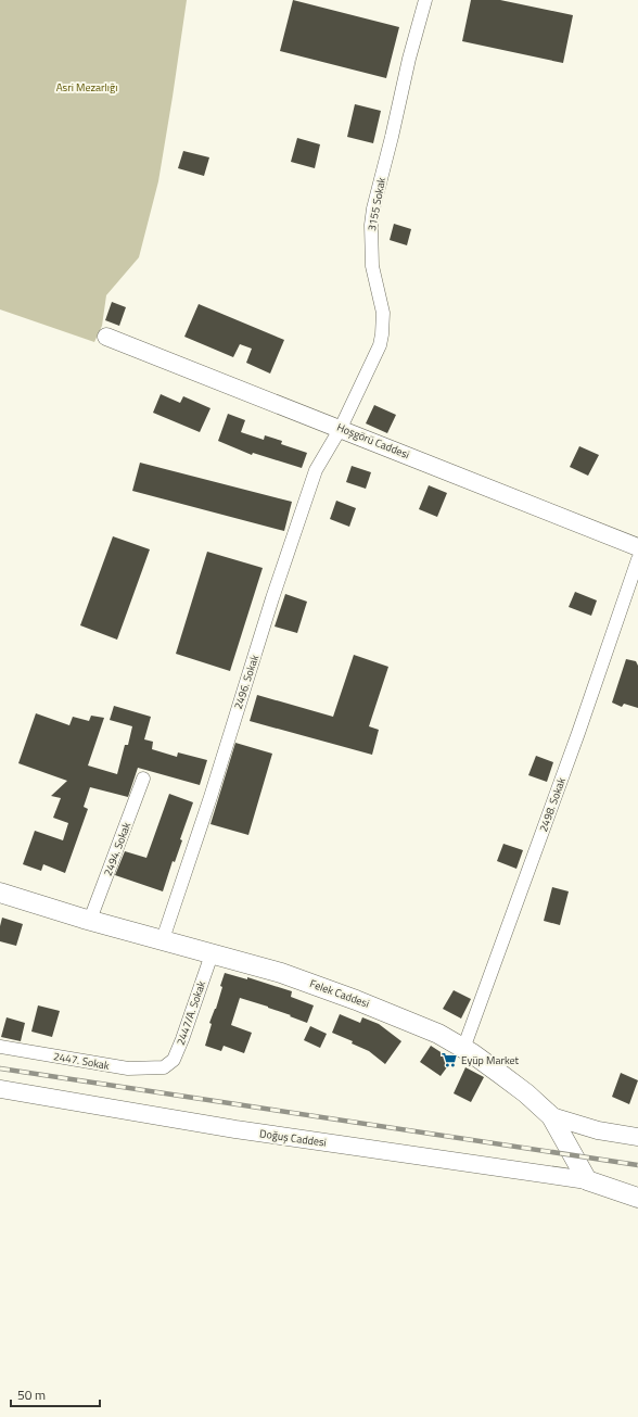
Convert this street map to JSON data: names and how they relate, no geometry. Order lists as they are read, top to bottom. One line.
{"streets":{"main road":["Felek Caddesi"],"street":["3155 Sokak","Hoşgörü Caddesi","2496. Sokak","2498. Sokak","2494. Sokak","2447/A. Sokak","2447. Sokak","Doğuş Caddesi"]},"crossings":[["3155 Sokak","Hoşgörü Caddesi"],["3155 Sokak","2496. Sokak"],["Hoşgörü Caddesi","2496. Sokak"],["2496. Sokak","Felek Caddesi"],["2498. Sokak","Felek Caddesi"],["2494. Sokak","Felek Caddesi"],["Felek Caddesi","2447/A. Sokak"],["Felek Caddesi","Doğuş Caddesi"],["2447/A. Sokak","2447. Sokak"]],"parks":["Asri Mezarlığı"],"places":{"supermarket":["Eyüp Market"]},"scale_bar":"50 m"}
